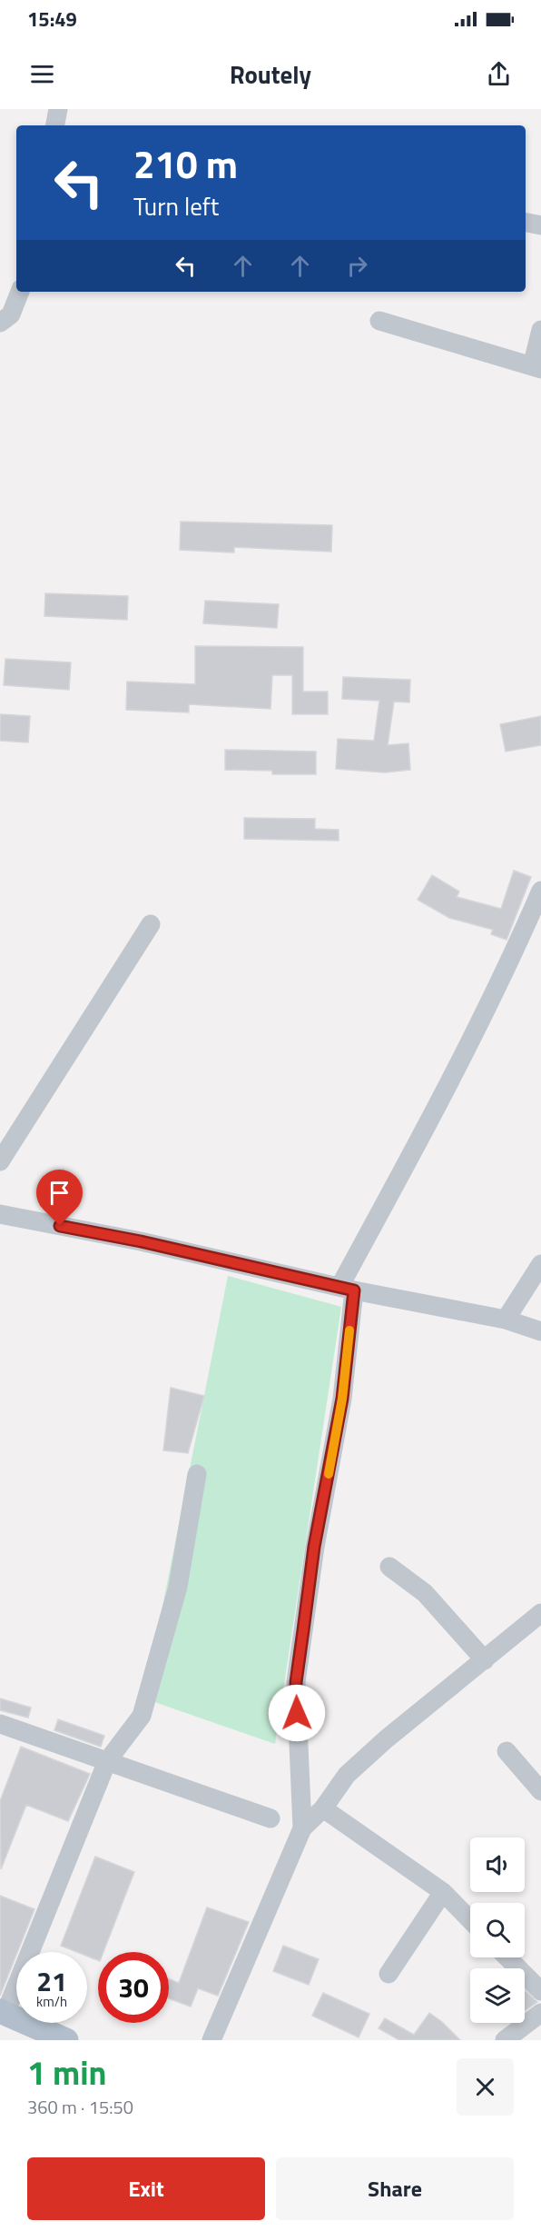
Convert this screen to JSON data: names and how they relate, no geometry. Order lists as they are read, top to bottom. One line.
{"page":{"status":"15:49","header":"Routely","turn":["210 m","Turn left"],"speed":"21 km/h","limit":"30","heading":["1 min","360 m · 15:50"],"buttons":["Exit","Share"]}}
